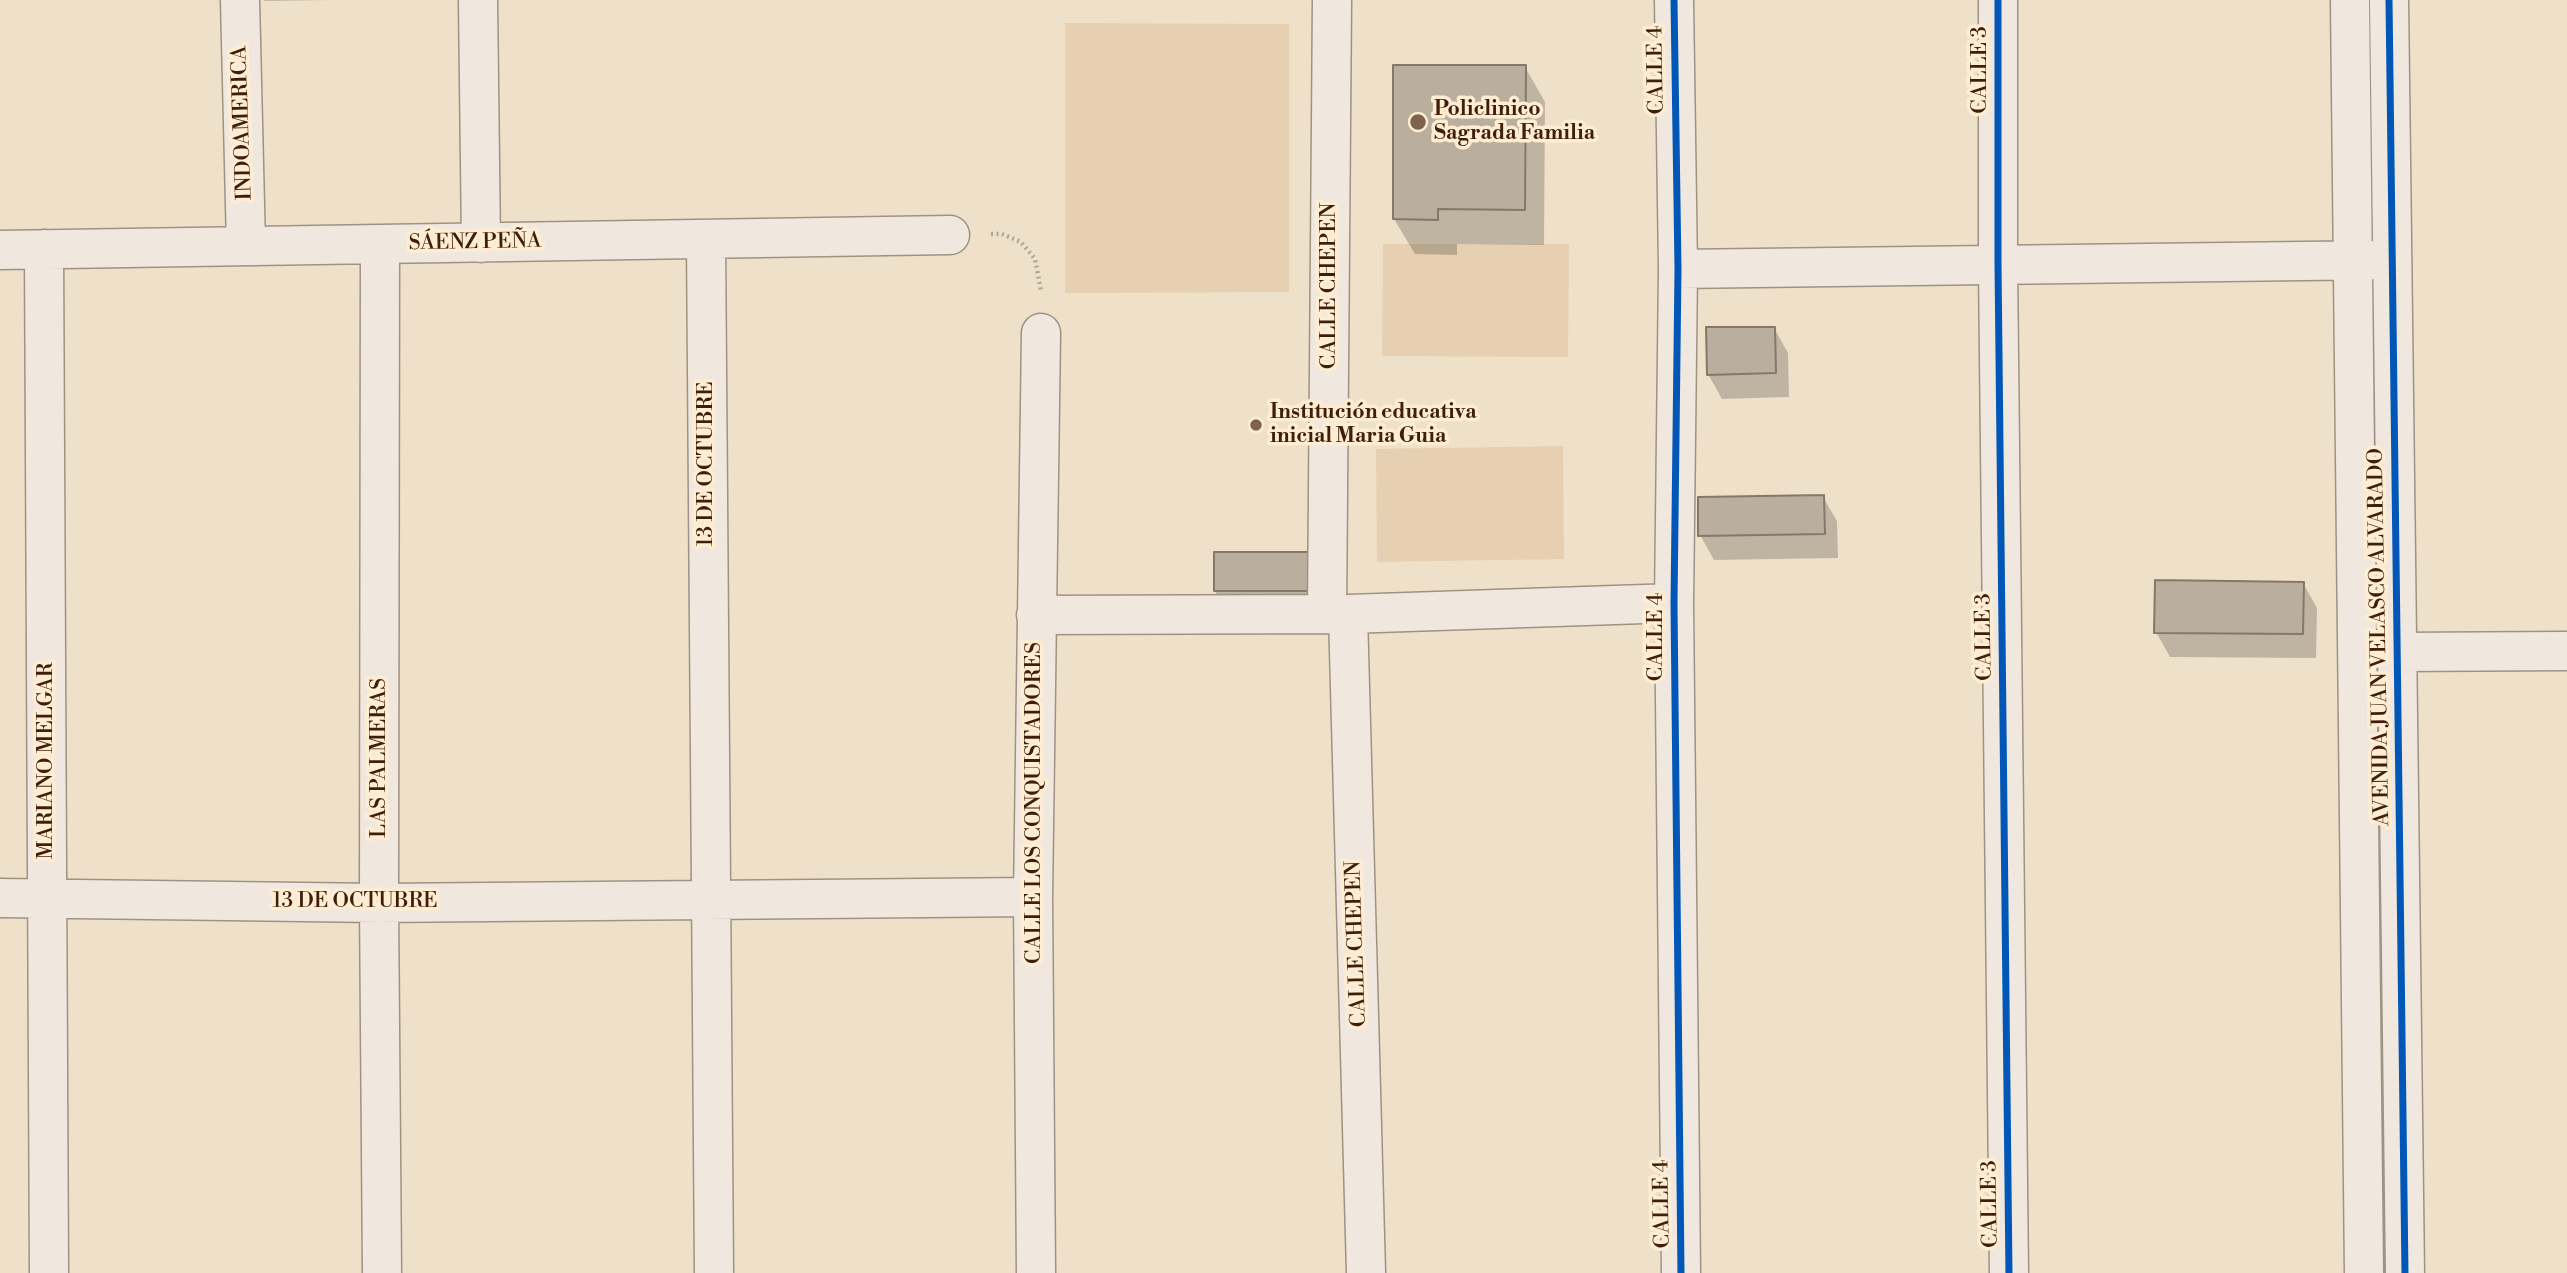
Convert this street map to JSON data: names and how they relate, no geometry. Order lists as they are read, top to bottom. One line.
{"streets":{"street":["CALLE 4","CALLE 3","INDOAMERICA","SÁENZ PEÑA","CALLE CHEPEN","13 DE OCTUBRE","AVENIDA JUAN VELASCO ALVARADO","LAS PALMERAS","MARIANO MELGAR","CALLE LOS CONQUISTADORES"]},"crossings":[["INDOAMERICA","SÁENZ PEÑA"],["SÁENZ PEÑA","13 DE OCTUBRE"],["SÁENZ PEÑA","LAS PALMERAS"],["SÁENZ PEÑA","MARIANO MELGAR"],["13 DE OCTUBRE","LAS PALMERAS"],["13 DE OCTUBRE","MARIANO MELGAR"],["13 DE OCTUBRE","CALLE LOS CONQUISTADORES"]],"places":["Policlinico Sagrada Familia","Institución educativa inicial Maria Guia"]}
